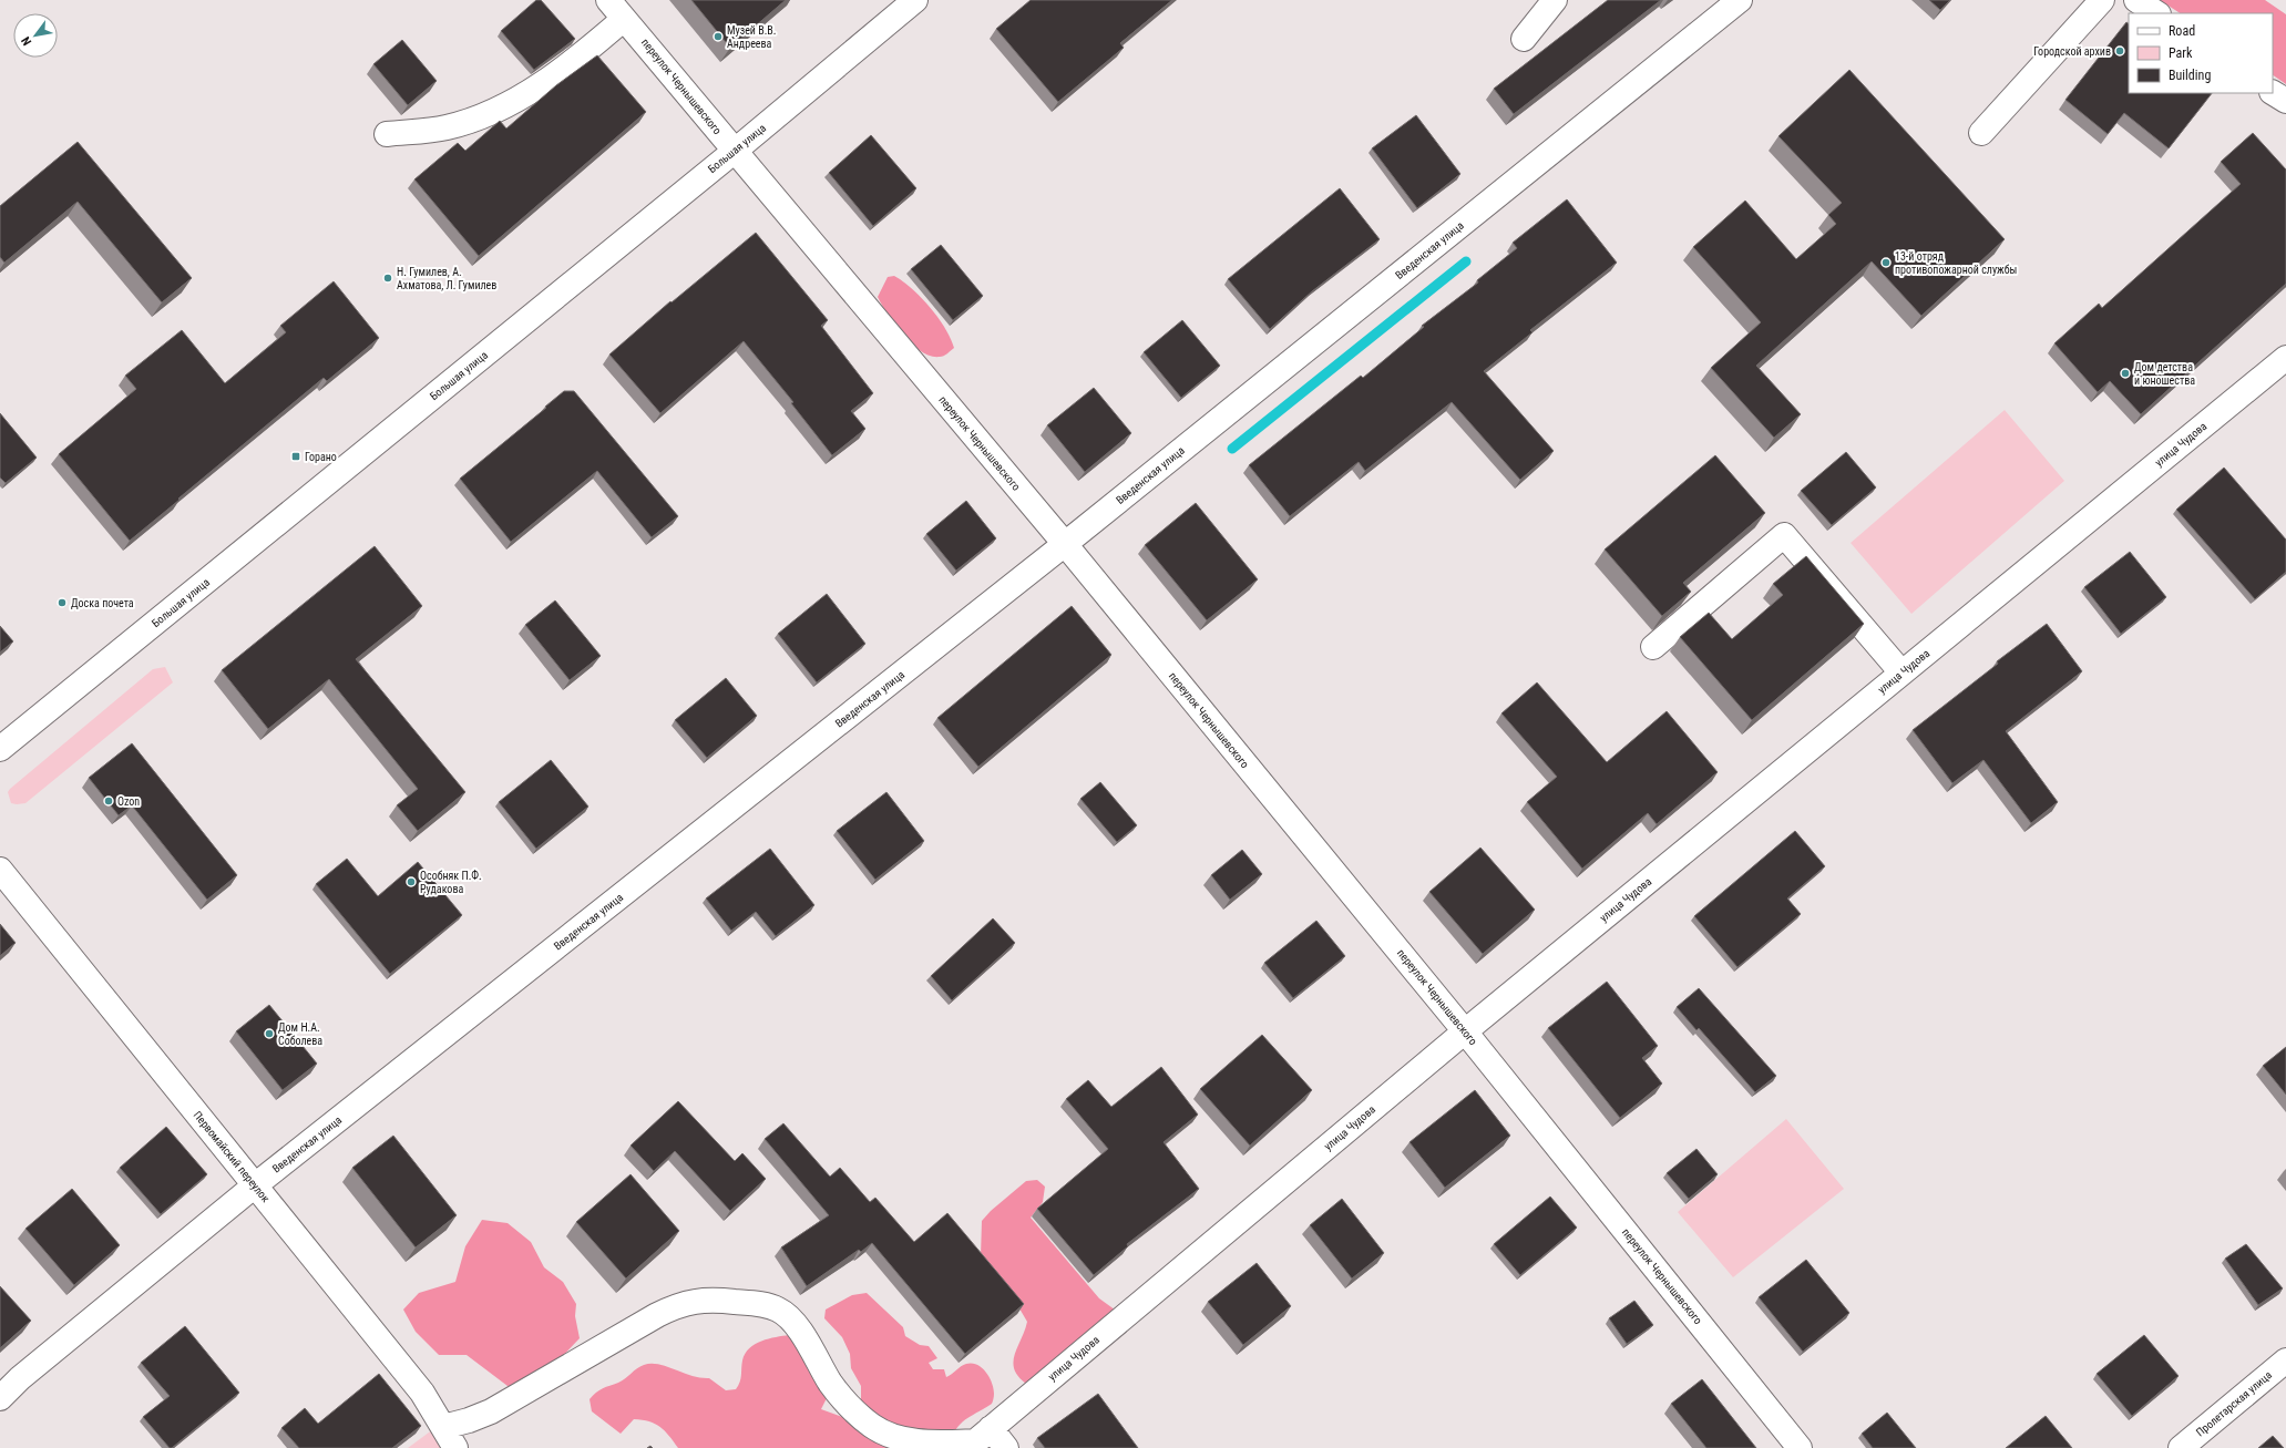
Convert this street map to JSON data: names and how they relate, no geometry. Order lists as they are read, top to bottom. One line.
{"streets":{"street":["переулок Чернышевского","Большая улица","Введенская улица","улица Чудова","Первомайский переулок","Пролетарская улица"]},"crossings":[["переулок Чернышевского","Большая улица"],["переулок Чернышевского","Введенская улица"],["переулок Чернышевского","улица Чудова"],["Введенская улица","Первомайский переулок"]],"places":{"other":["Музей В.В. Андреева","Городской архив","13-й отряд противопожарной службы","Н. Гумилев, А. Ахматова, Л. Гумилев","Дом детства и юношества","Доска почета","Ozon","Особняк П.Ф. Рудакова","Дом Н.А. Соболева"],"transit":["Горано"]},"legend":["Road","Park","Building"],"north":"bottom left"}
